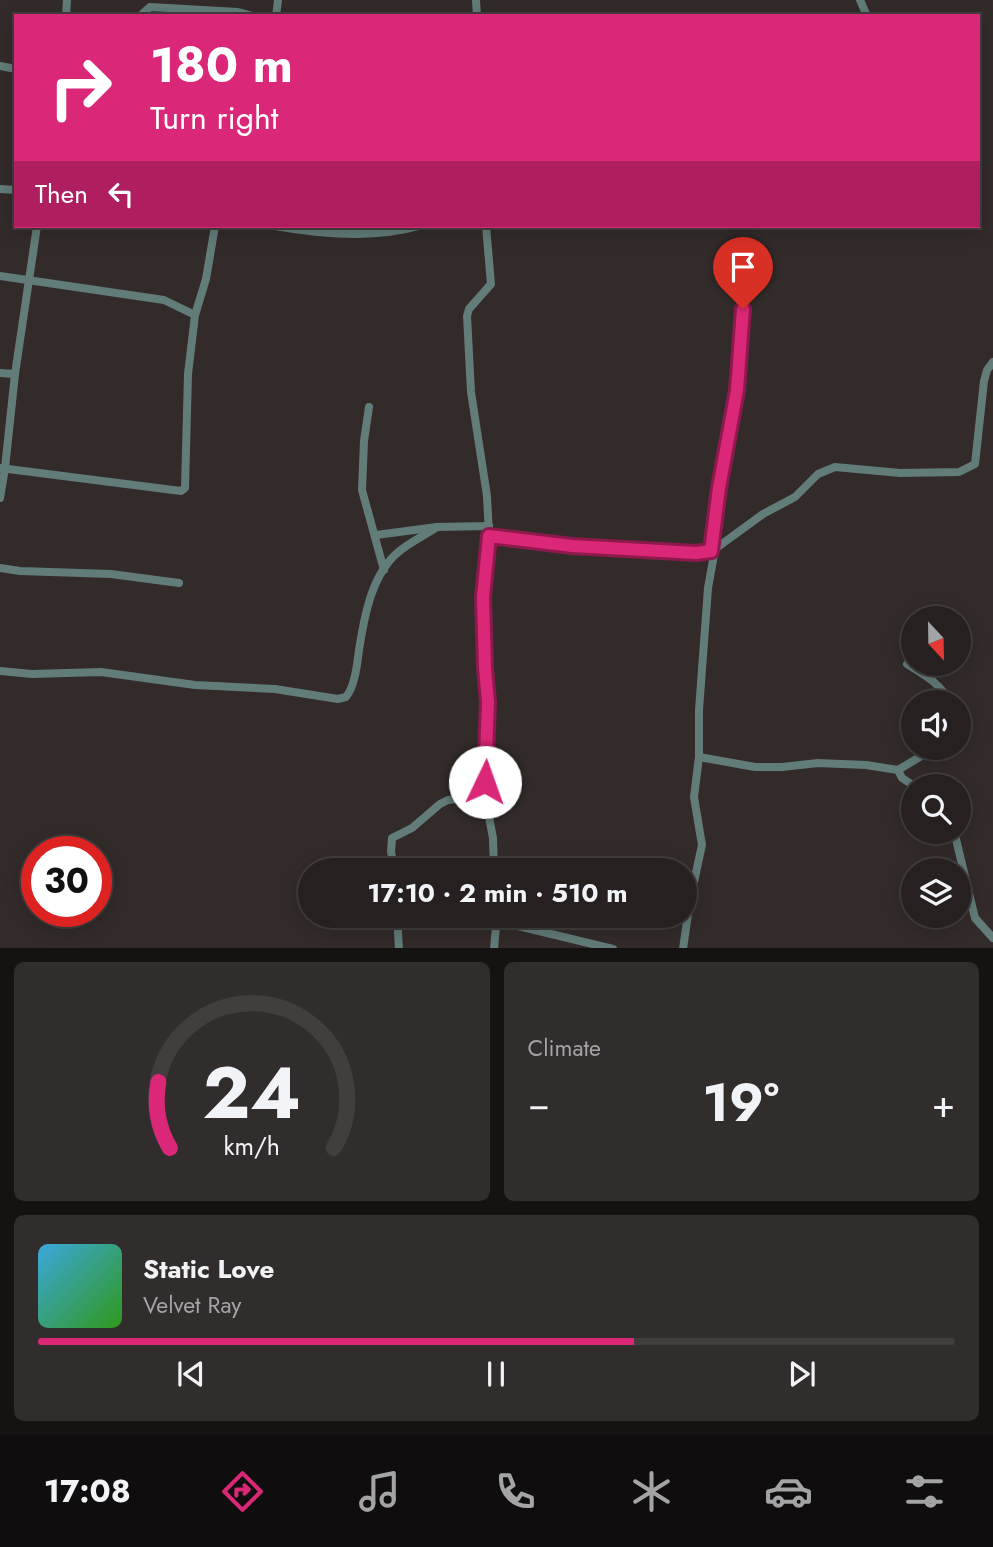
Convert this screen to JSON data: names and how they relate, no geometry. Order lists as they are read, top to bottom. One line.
{"north":"bottom","page":{"turn":["180 m","Turn right"],"then":"Then","limit":"30","trip":"17:10 · 2 min · 510 m","tile":"Climate","heat":["−","19°","+"],"song":["Static Love","Velvet Ray"],"tabs":"17:08","gauge":["24","km/h"]}}
